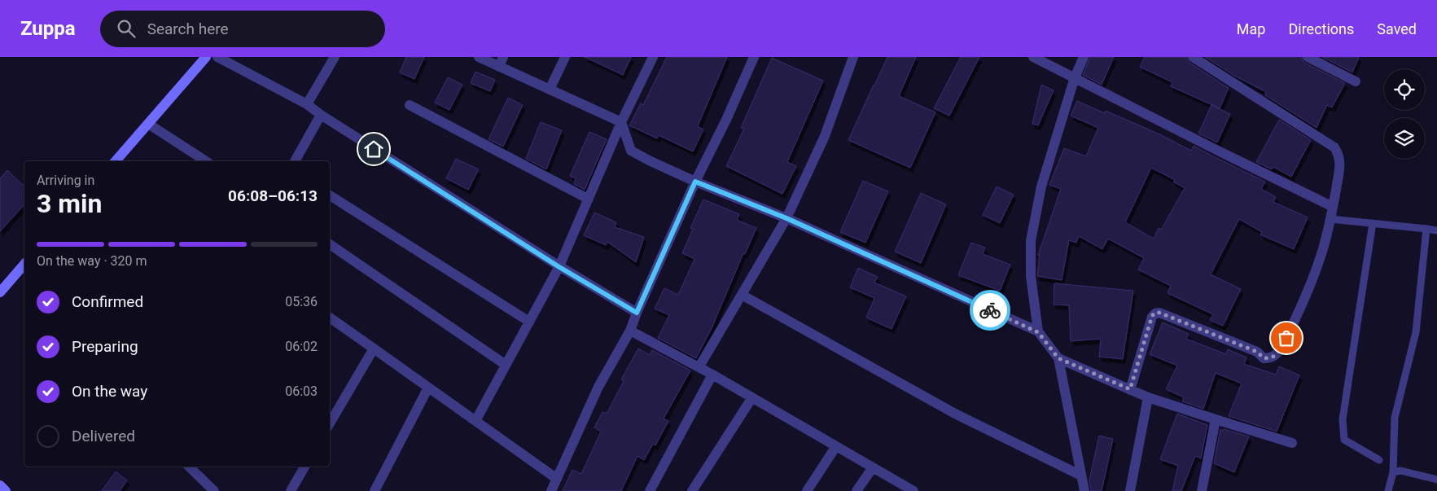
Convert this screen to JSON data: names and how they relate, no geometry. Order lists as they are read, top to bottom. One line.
{"page":{"header":"Zuppa","search":"Search here","nav":["Map","Directions","Saved"],"heading":["3 min","Arriving in","06:08–06:13"],"bar":"On the way · 320 m","list":[["Confirmed","05:36"],["Preparing","06:02"],["On the way","06:03"],"Delivered"]}}
